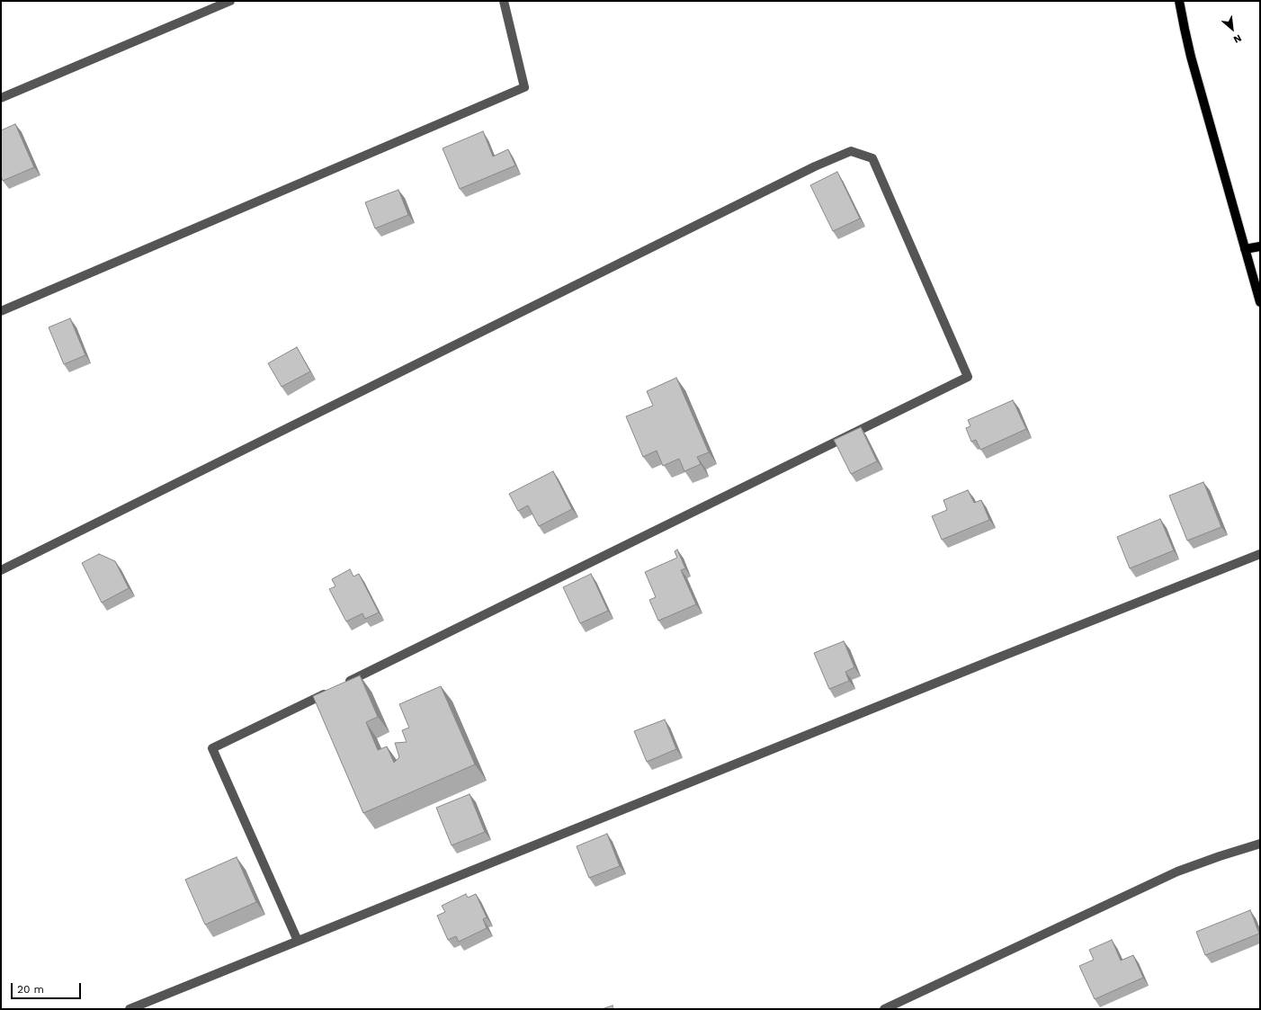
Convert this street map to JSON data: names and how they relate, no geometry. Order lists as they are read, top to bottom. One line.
{"scale_bar":"20 m","north":"bottom right"}
